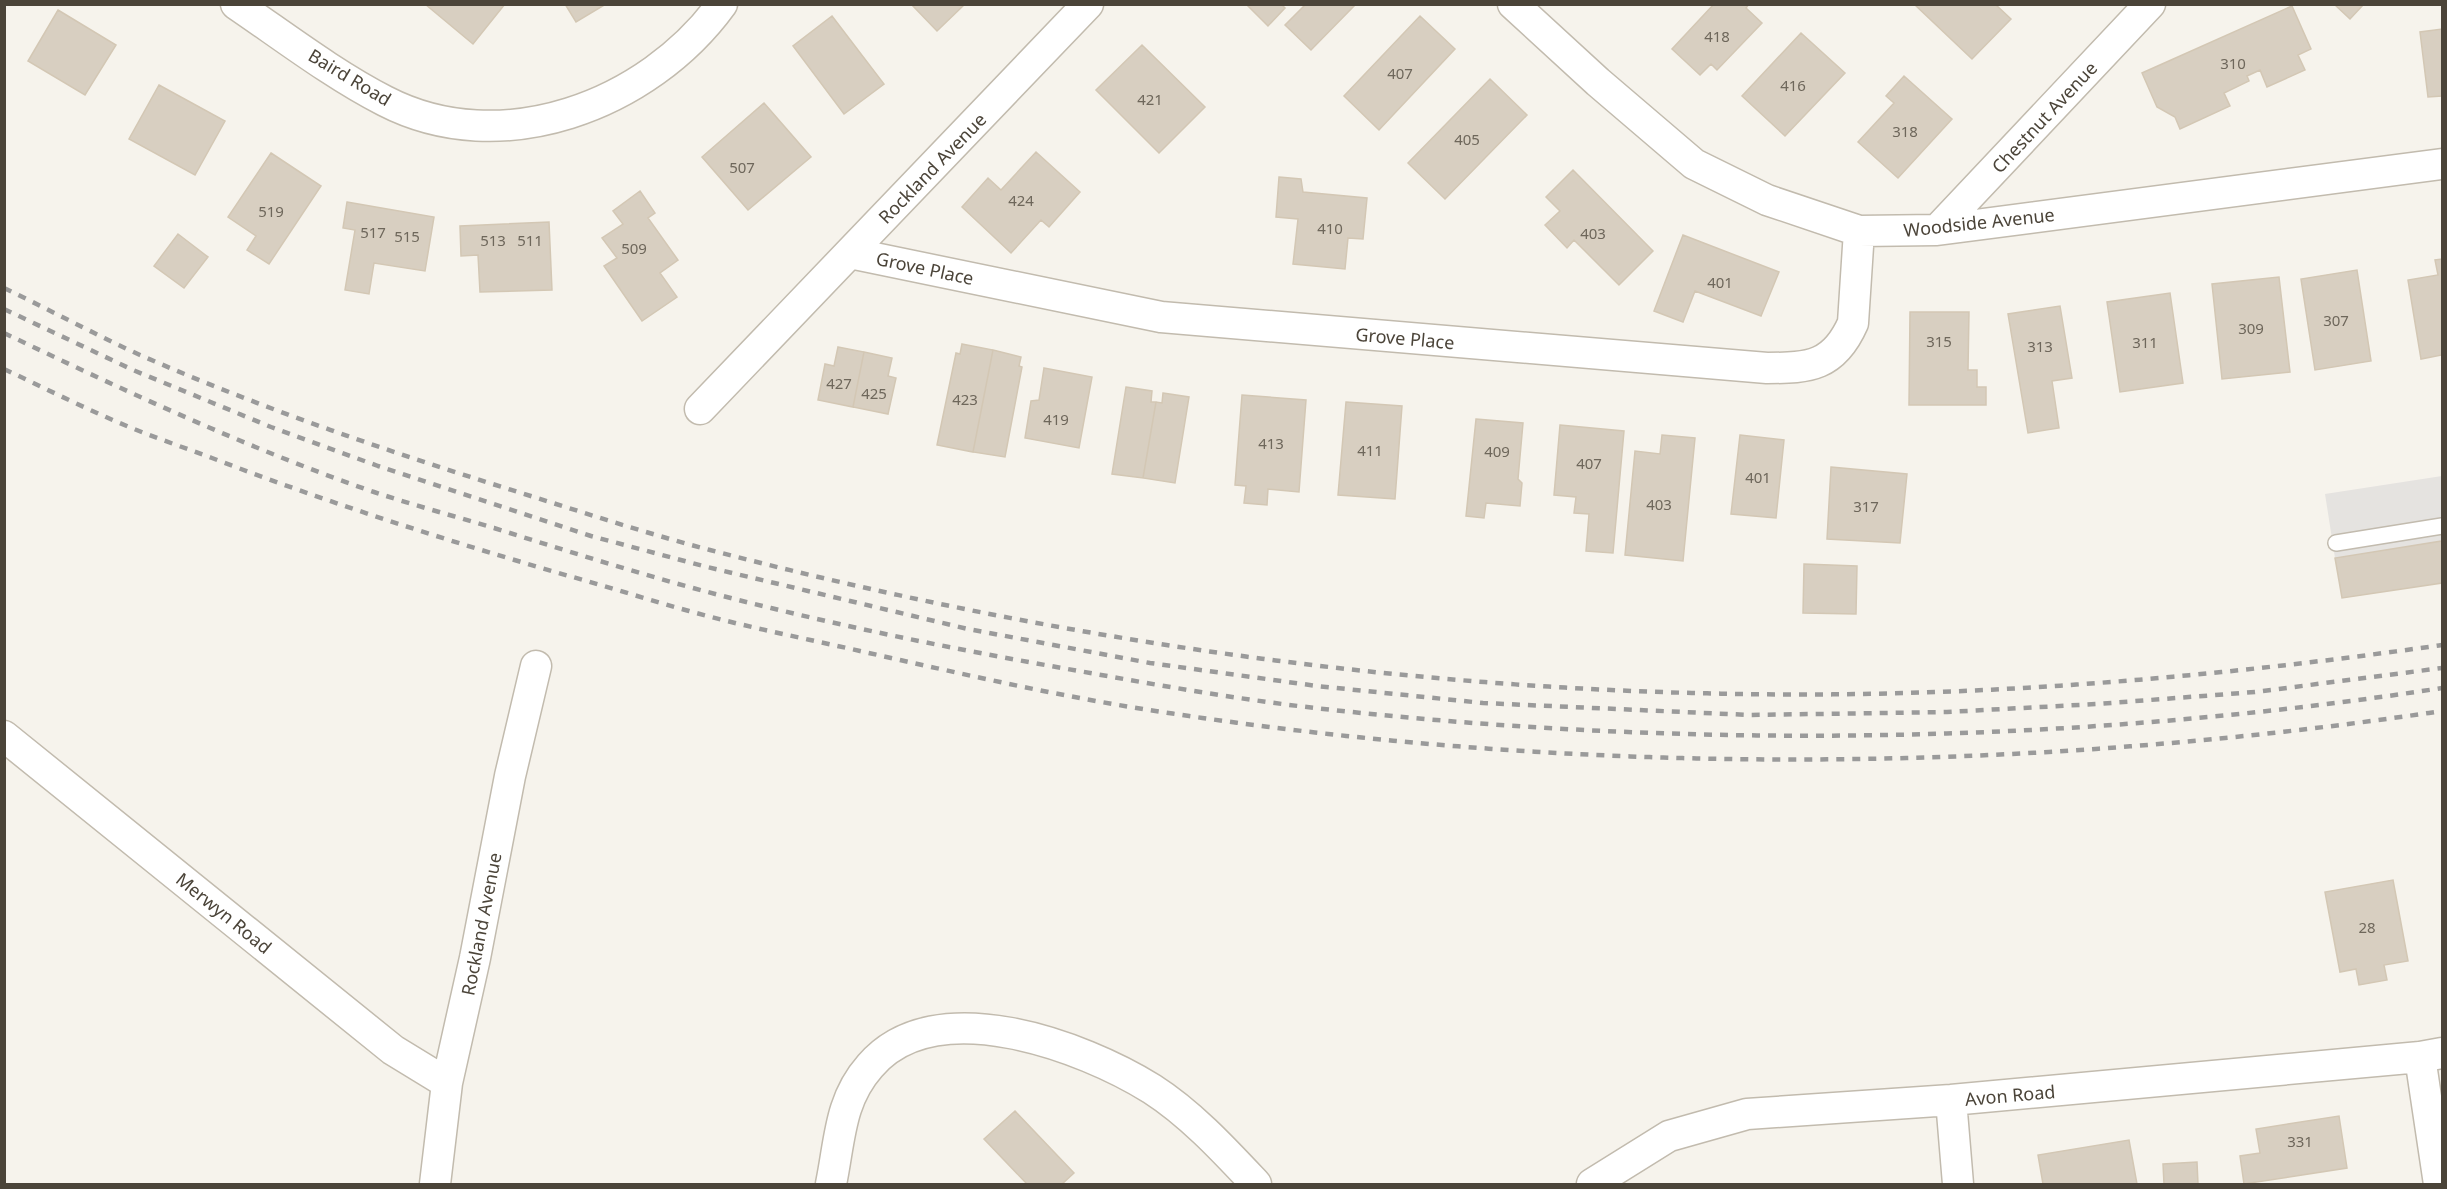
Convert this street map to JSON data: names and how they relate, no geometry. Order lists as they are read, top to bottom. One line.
{"streets":{"street":["Baird Road","Chestnut Avenue","Rockland Avenue","Woodside Avenue","Grove Place","Merwyn Road","Avon Road"]},"crossings":[["Chestnut Avenue","Woodside Avenue"],["Rockland Avenue","Grove Place"],["Rockland Avenue","Merwyn Road"],["Woodside Avenue","Grove Place"]],"house_numbers":["418","310","407","416","421","318","405","507","424","519","410","517","403","515","513","511","509","401","307","309","315","311","313","427","425","423","419","413","411","409","407","401","403","317","28","331"]}
